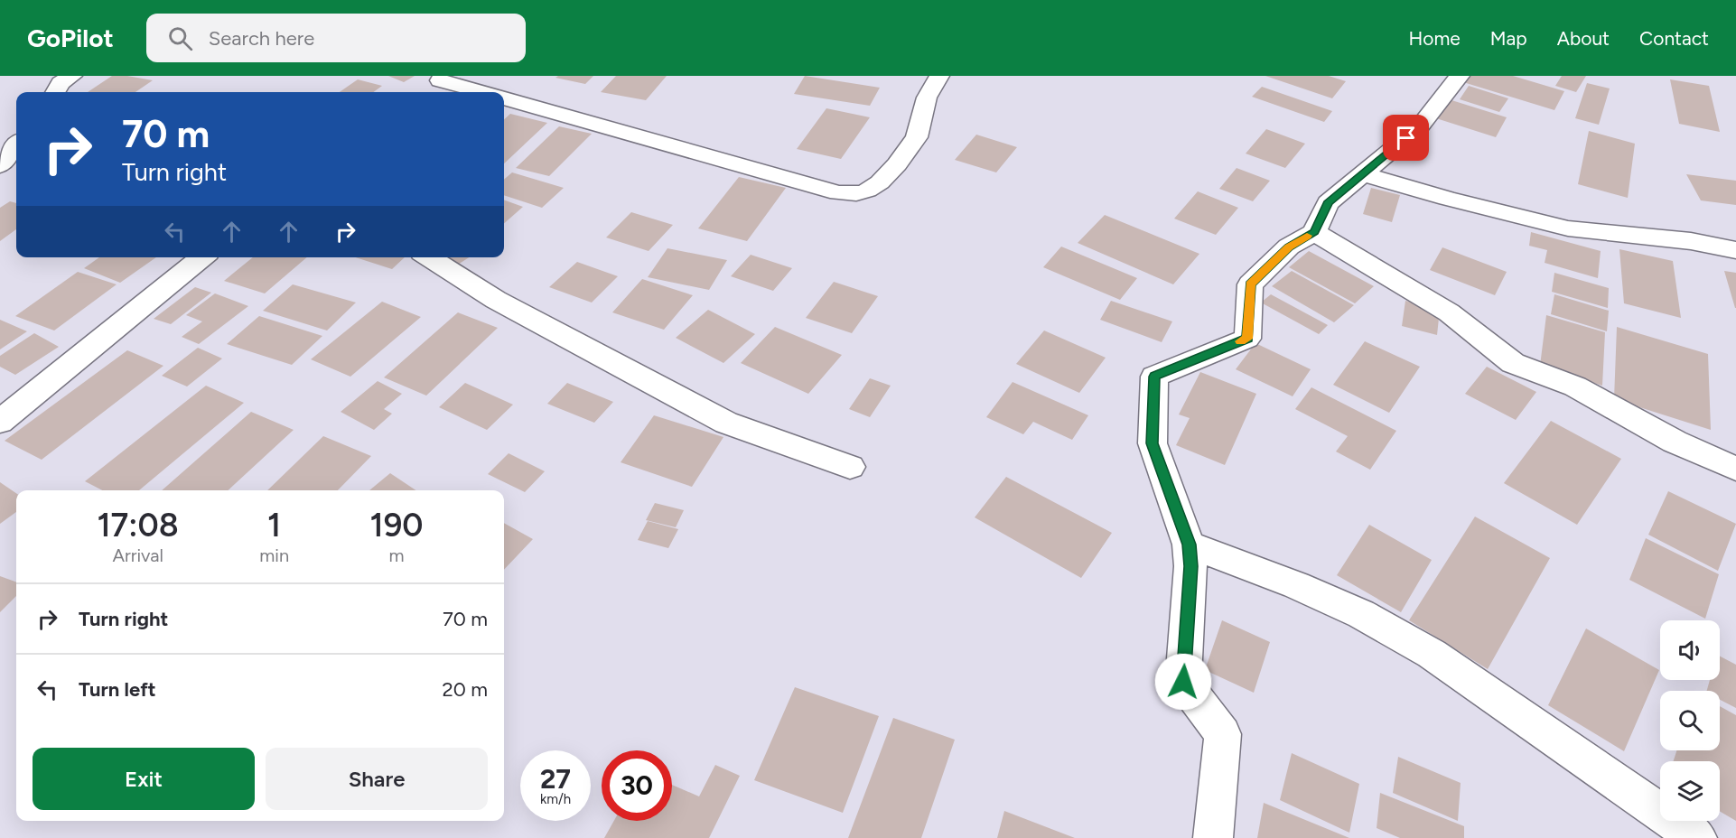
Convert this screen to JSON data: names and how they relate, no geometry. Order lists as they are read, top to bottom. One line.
{"page":{"header":"GoPilot","search":"Search here","nav":["Home","Map","About","Contact"],"turn":["70 m","Turn right"],"eta":["17:08","Arrival","1","min","190","m"],"list":[{"name":"Turn right","value":"70 m"},{"name":"Turn left","value":"20 m"}],"buttons":["Exit","Share"],"speed":"27 km/h","limit":"30"}}
